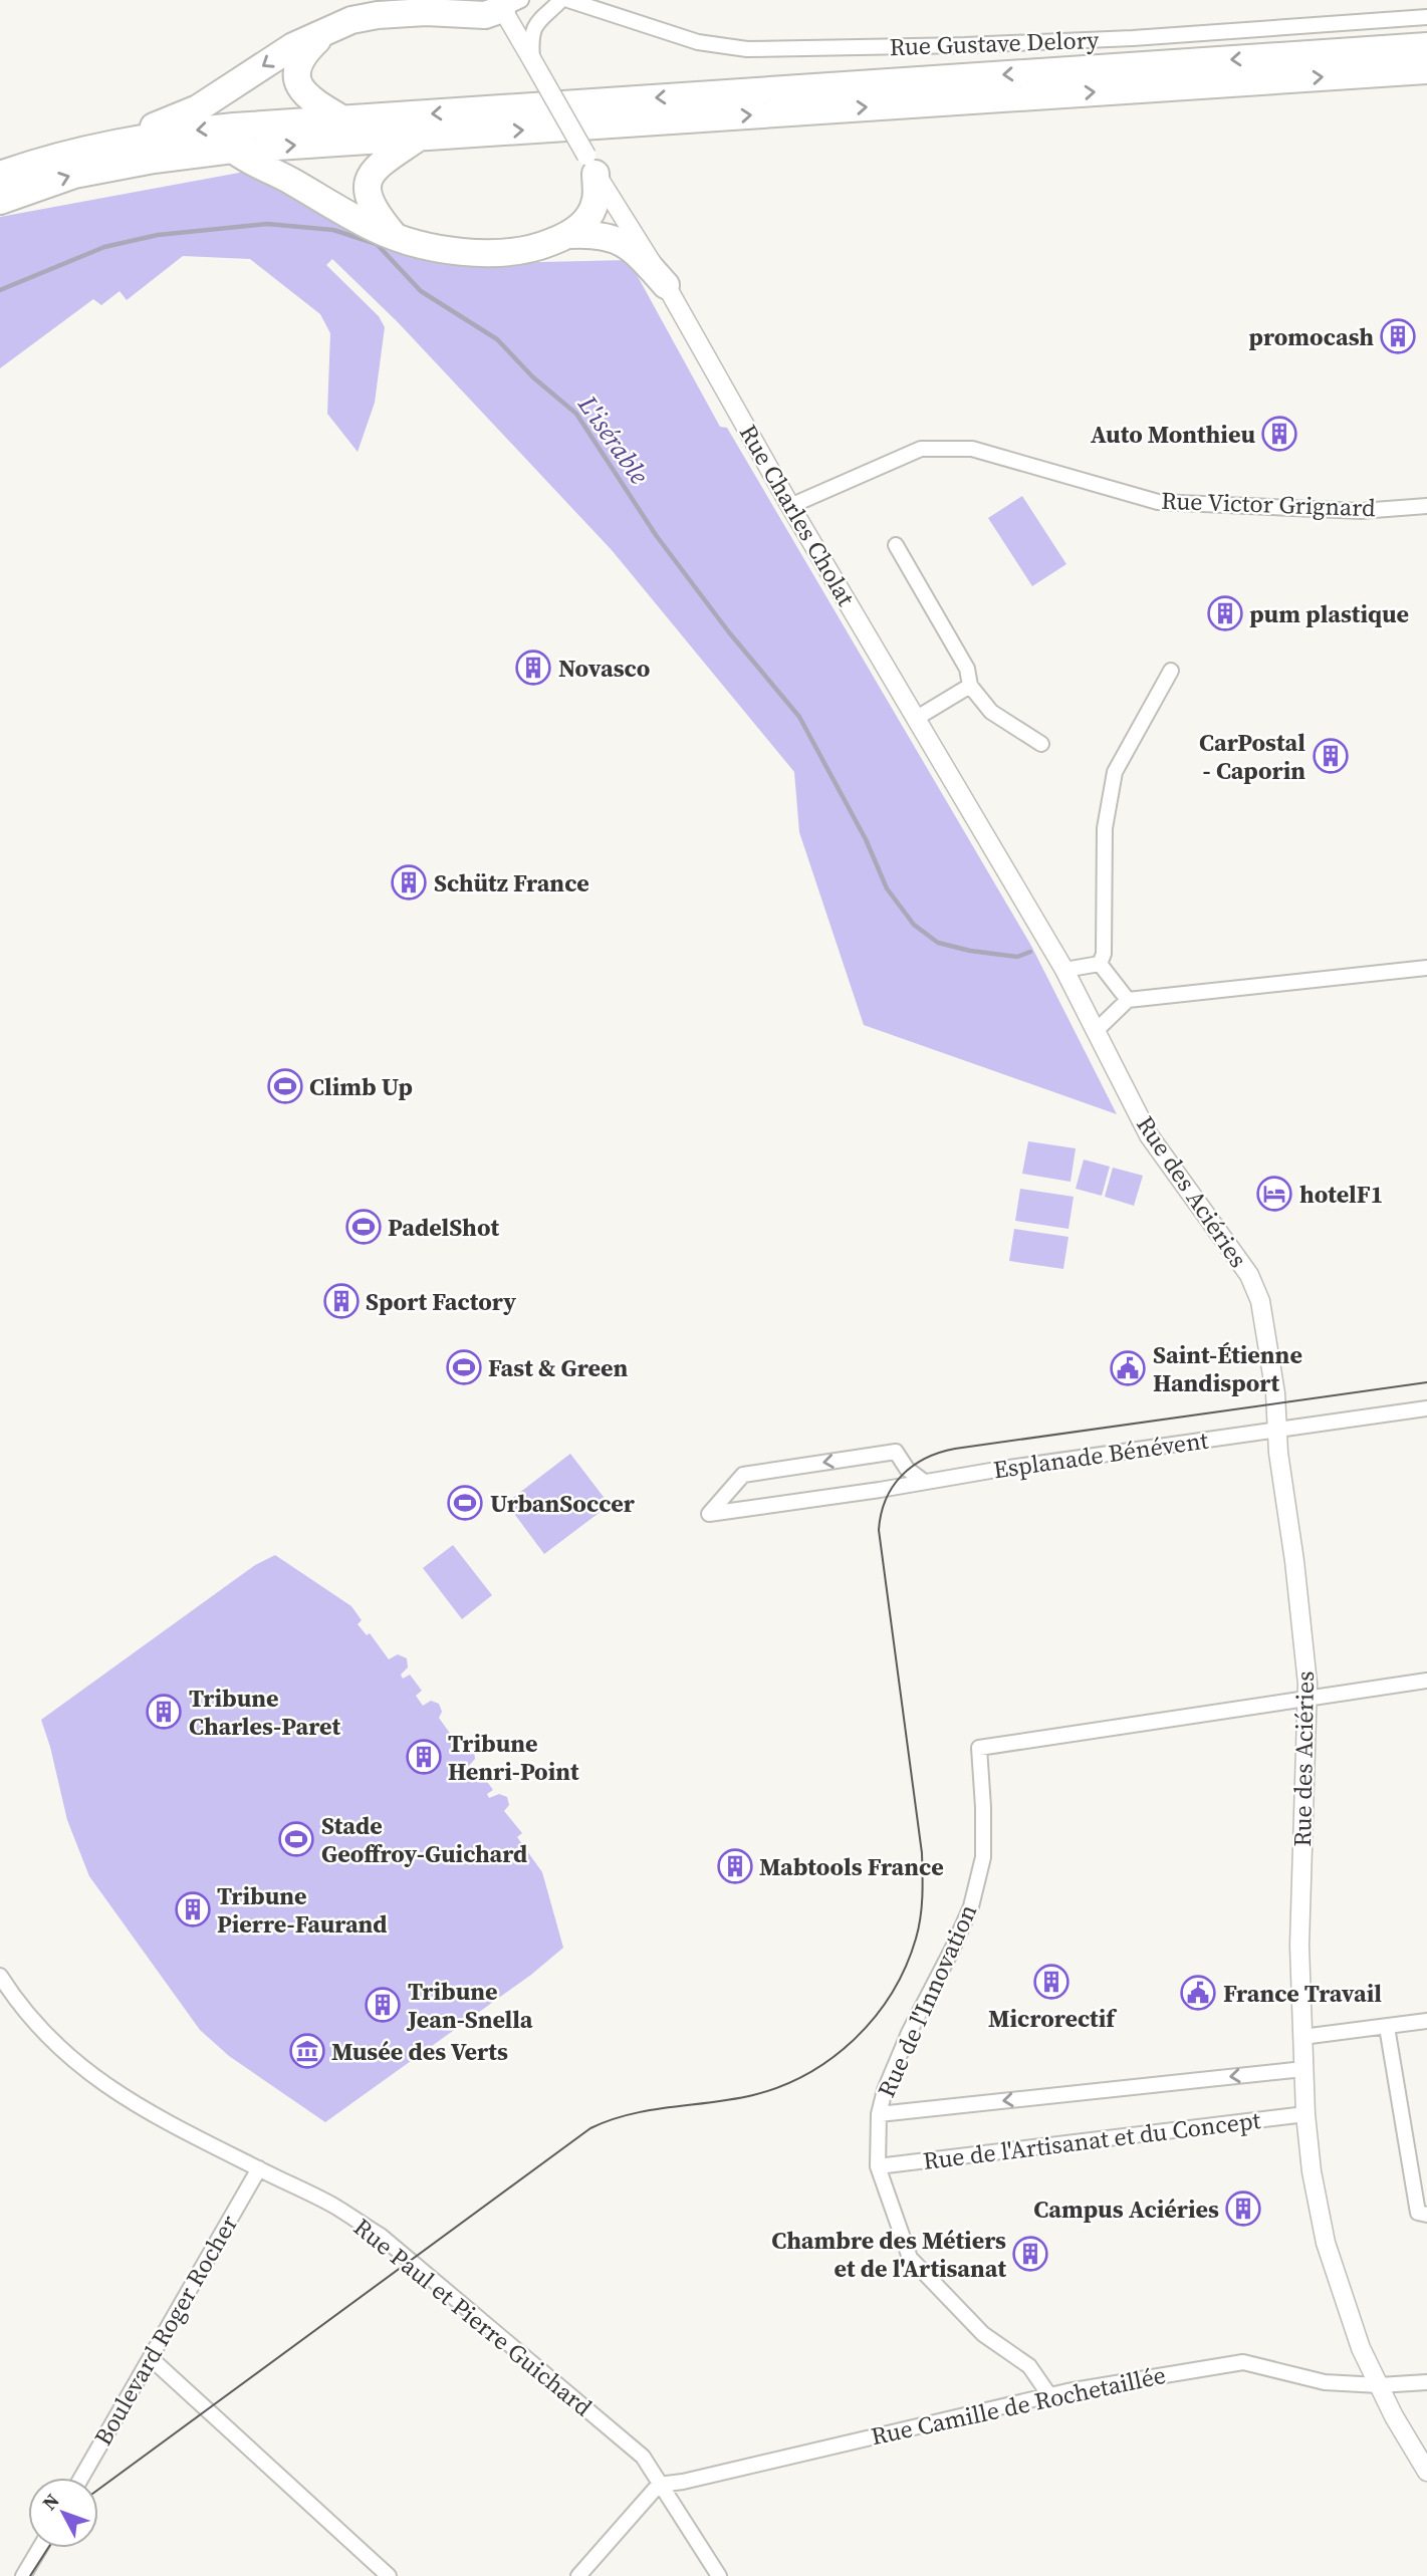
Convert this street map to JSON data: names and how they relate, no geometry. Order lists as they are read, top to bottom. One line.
{"streets":{"street":["Rue Gustave Delory","Rue Victor Grignard","Rue Charles Cholat","Rue des Aciéries","Esplanade Bénévent","Rue de l'Innovation","Rue de l'Artisanat et du Concept","Rue Paul et Pierre Guichard","Boulevard Roger Rocher","Rue Camille de Rochetaillée"]},"crossings":[["Rue Victor Grignard","Rue Charles Cholat"],["Rue Charles Cholat","Rue des Aciéries"],["Rue des Aciéries","Esplanade Bénévent"],["Rue des Aciéries","Rue de l'Innovation"],["Rue des Aciéries","Rue de l'Artisanat et du Concept"],["Rue des Aciéries","Rue Camille de Rochetaillée"],["Rue de l'Innovation","Rue de l'Artisanat et du Concept"],["Rue de l'Innovation","Rue Camille de Rochetaillée"],["Rue Paul et Pierre Guichard","Boulevard Roger Rocher"],["Rue Paul et Pierre Guichard","Rue Camille de Rochetaillée"]],"water":["L'isérable"],"places":{"building":["promocash","Auto Monthieu","pum plastique","Novasco","CarPostal - Caporin","Schütz France","Sport Factory","Tribune Charles-Paret","Tribune Henri-Point","Mabtools France","Tribune Pierre-Faurand","Microrectif","Tribune Jean-Snella","Campus Aciéries","Chambre des Métiers et de l'Artisanat"],"sports":["Climb Up","PadelShot","Fast & Green","UrbanSoccer","Stade Geoffroy-Guichard"],"hotel":["hotelF1"],"public building":["Saint-Étienne Handisport","France Travail"],"museum":["Musée des Verts"]},"north":"top left"}
